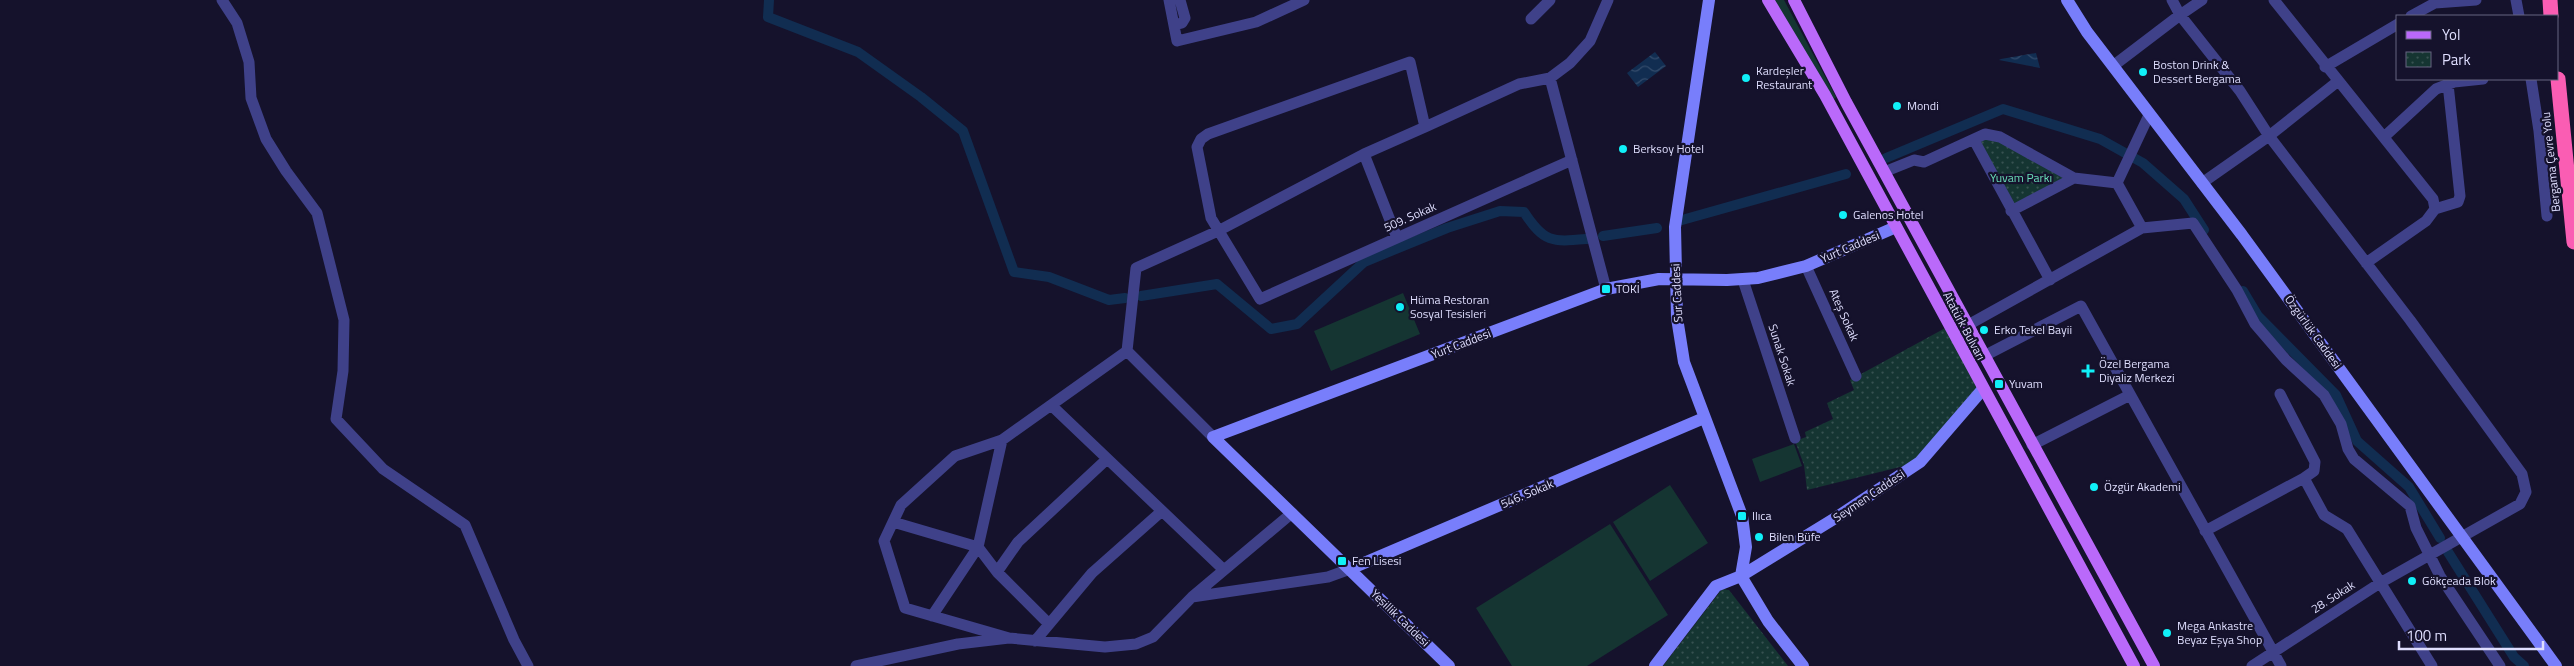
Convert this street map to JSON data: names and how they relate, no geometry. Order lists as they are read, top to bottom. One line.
{"streets":{"highway":["Bergama Çevre Yolu"],"main road":["Yurt Caddesi","Sur Caddesi","Atatürk Bulvarı","Özgürlük Caddesi","546. Sokak","Seymen Caddesi","Yeşillik Caddesi"],"street":["509. Sokak","Ateş Sokak","Sunak Sokak","28. Sokak"]},"crossings":[["Yurt Caddesi","Sur Caddesi"],["Yurt Caddesi","Ateş Sokak"],["Yurt Caddesi","Atatürk Bulvarı"],["Yurt Caddesi","Sunak Sokak"],["Sur Caddesi","546. Sokak"],["Sur Caddesi","Seymen Caddesi"],["Atatürk Bulvarı","Seymen Caddesi"],["Özgürlük Caddesi","28. Sokak"],["546. Sokak","Yeşillik Caddesi"]],"parks":["Yuvam Parkı"],"places":{"other":["Boston Drink & Dessert Bergama","Kardeşler Restaurant","Mondi","Berksoy Hotel","Galenos Hotel","Hüma Restoran Sosyal Tesisleri","Erko Tekel Bayii","Özgür Akademi","Bilen Büfe","Gökçeada Blok","Mega Ankastre Beyaz Eşya Shop"],"transit":["TOKİ","Yuvam","Ilıca","Fen Lisesi"],"health":["Özel Bergama Diyaliz Merkezi"]},"legend":["Yol","Park"],"scale_bar":"100 m"}
